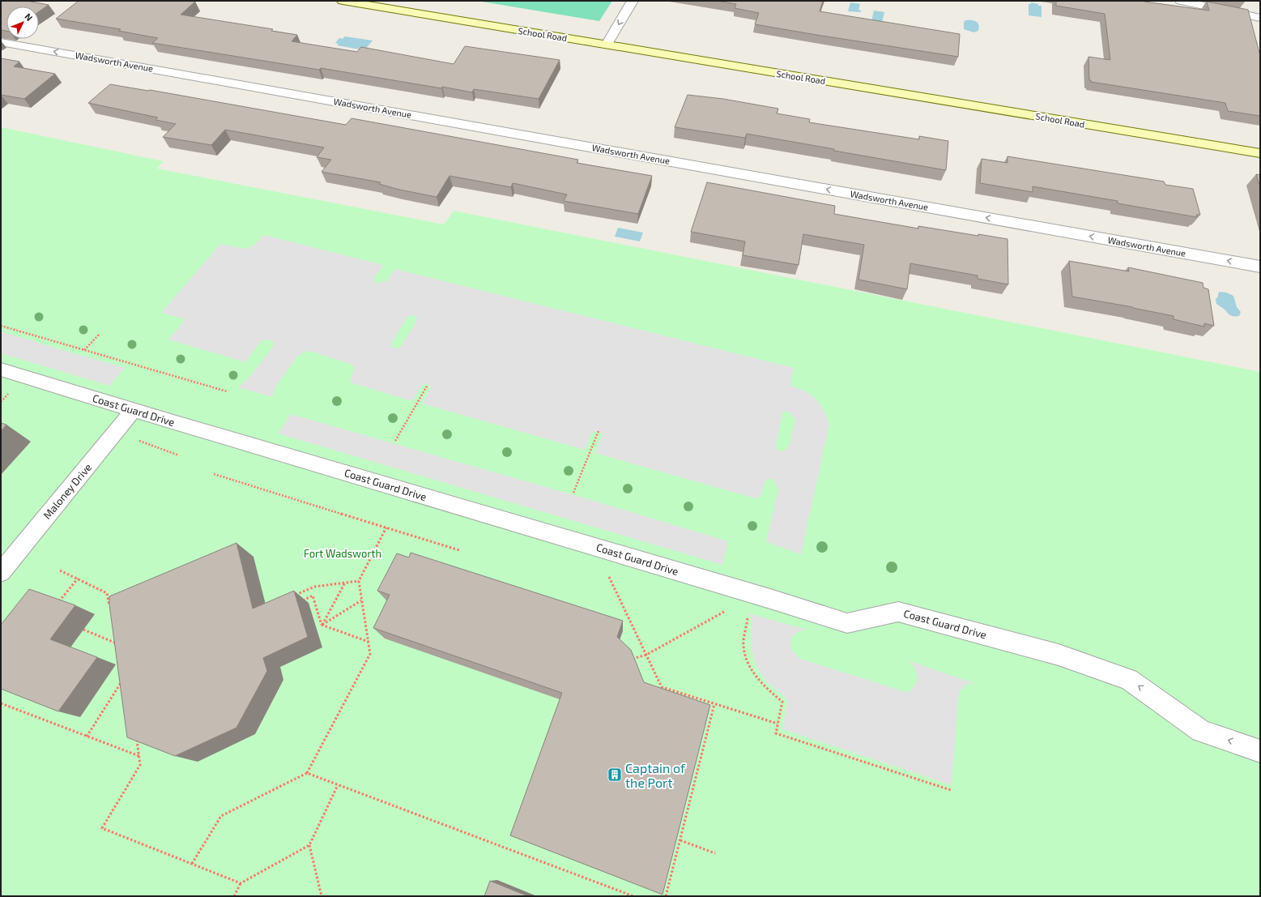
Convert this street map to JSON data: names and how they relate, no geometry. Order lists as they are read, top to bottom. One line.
{"streets":{"main road":["School Road"],"street":["Wadsworth Avenue","Coast Guard Drive","Maloney Drive"]},"crossings":[["Coast Guard Drive","Maloney Drive"]],"one_way":["Wadsworth Avenue","Coast Guard Drive"],"parks":["Fort Wadsworth"],"places":{"building":["Captain of the Port"]},"north":"top right"}
